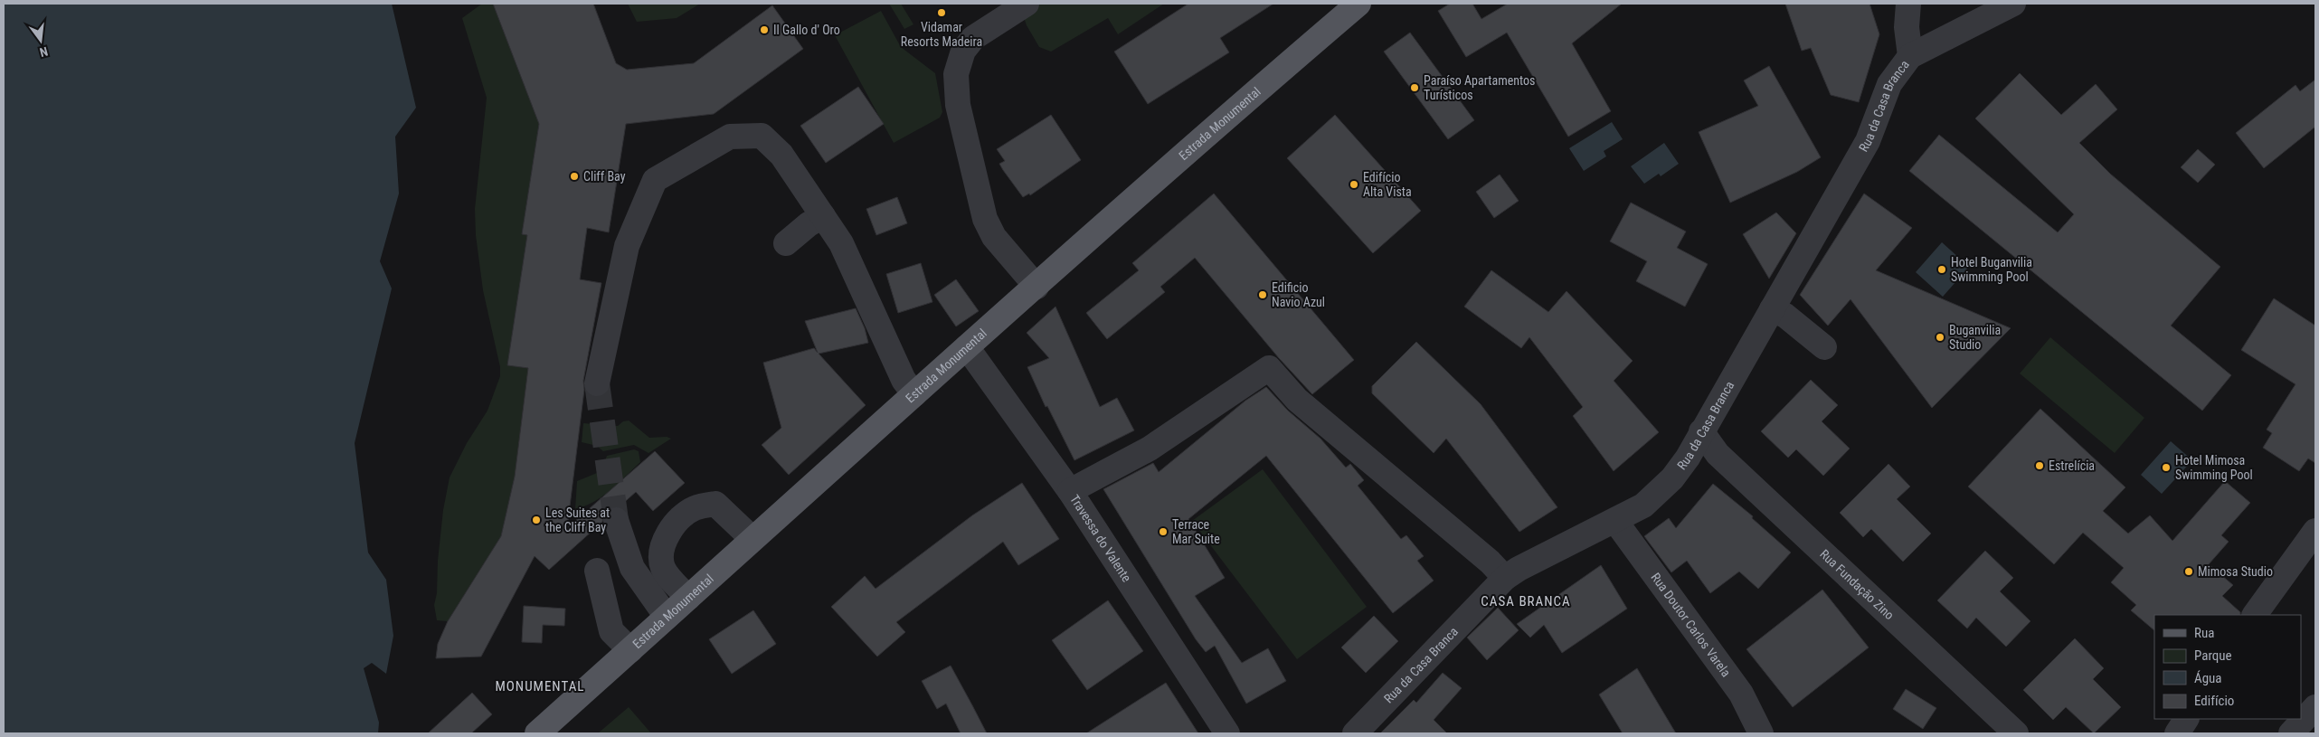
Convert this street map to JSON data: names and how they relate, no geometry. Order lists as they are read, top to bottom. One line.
{"streets":{"main road":["Estrada Monumental"],"street":["Rua da Casa Branca","Travessa do Valente","Rua Fundação Zino","Rua Doutor Carlos Varela"]},"crossings":[["Rua da Casa Branca","Rua Fundação Zino"],["Rua da Casa Branca","Rua Doutor Carlos Varela"],["Estrada Monumental","Travessa do Valente"]],"districts":["CASA BRANCA","MONUMENTAL"],"places":["Vidamar Resorts Madeira","Il Gallo d' Oro","Paraíso Apartamentos Turísticos","Cliff Bay","Edifício Alta Vista","Hotel Buganvilia Swimming Pool","Edificio Navio Azul","Buganvilia Studio","Estrelícia","Hotel Mimosa Swimming Pool","Les Suites at the Cliff Bay","Terrace Mar Suite","Mimosa Studio"],"legend":["Rua","Parque","Água","Edifício"],"north":"bottom"}
